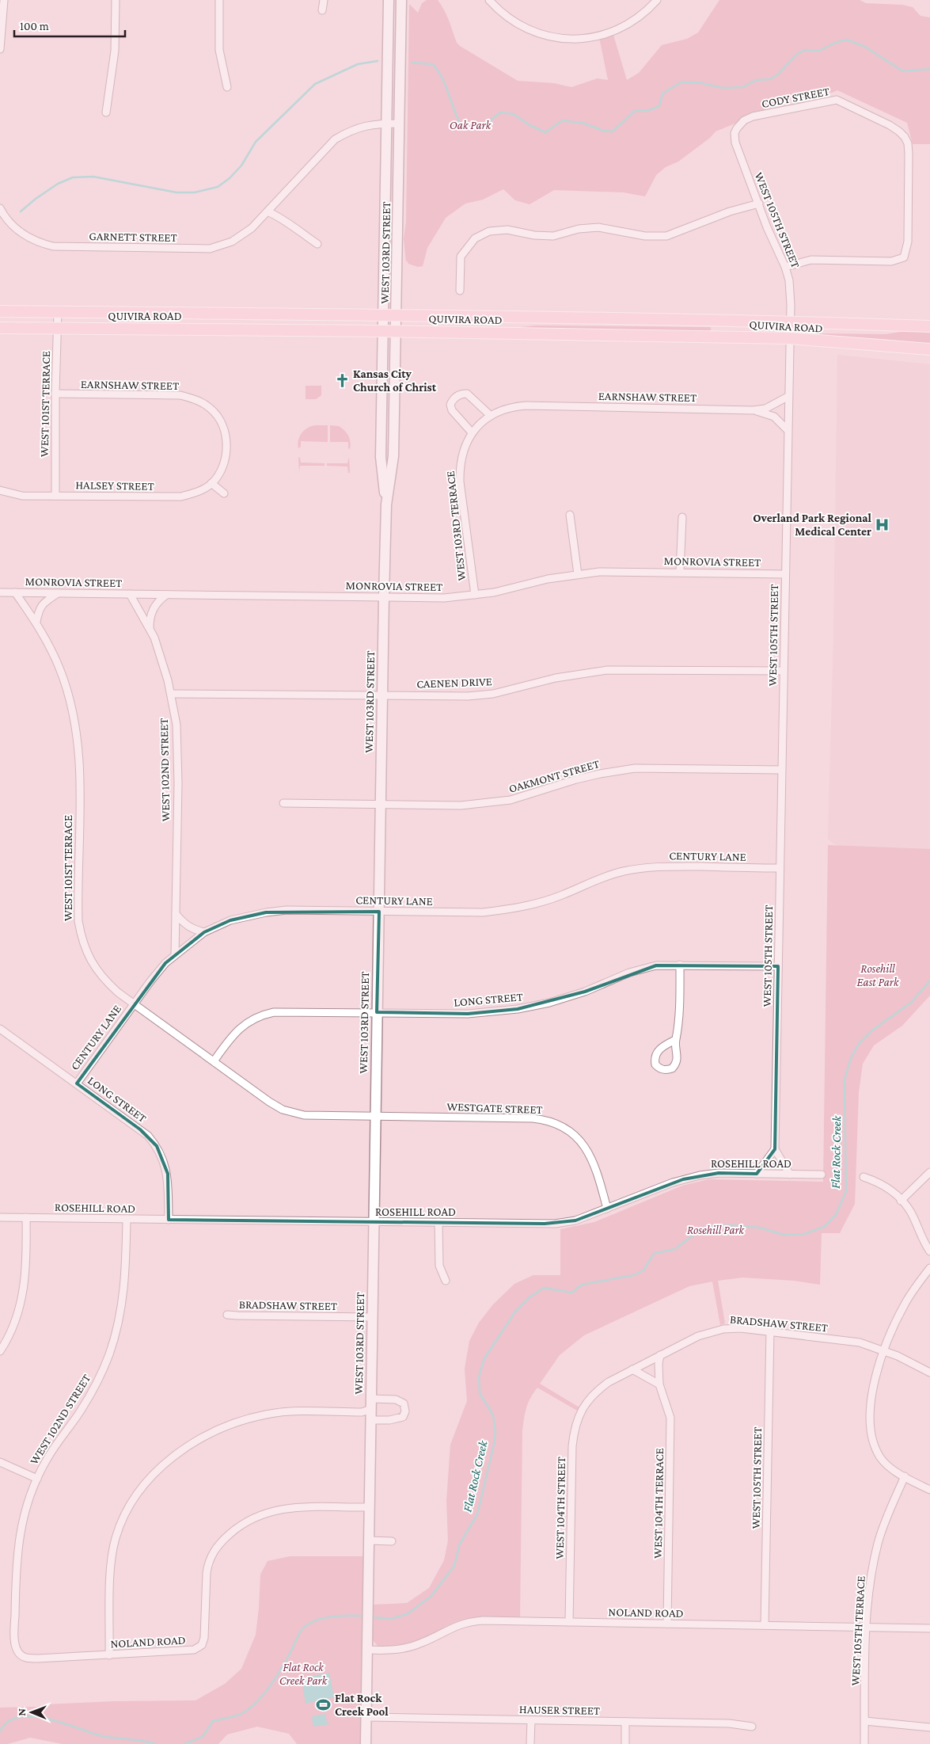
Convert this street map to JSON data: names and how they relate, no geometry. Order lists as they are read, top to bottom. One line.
{"streets":{"main road":["WEST 103RD STREET","QUIVIRA ROAD"],"street":["CODY STREET","WEST 105TH STREET","GARNETT STREET","EARNSHAW STREET","WEST 101ST TERRACE","HALSEY STREET","WEST 103RD TERRACE","MONROVIA STREET","CAENEN DRIVE","WEST 102ND STREET","OAKMONT STREET","CENTURY LANE","LONG STREET","WESTGATE STREET","ROSEHILL ROAD","BRADSHAW STREET","WEST 104TH TERRACE","WEST 104TH STREET","NOLAND ROAD","WEST 105TH TERRACE","HAUSER STREET"]},"crossings":[["CODY STREET","WEST 105TH STREET"],["WEST 105TH STREET","QUIVIRA ROAD"],["WEST 105TH STREET","EARNSHAW STREET"],["WEST 105TH STREET","MONROVIA STREET"],["WEST 105TH STREET","CAENEN DRIVE"],["WEST 105TH STREET","OAKMONT STREET"],["WEST 105TH STREET","CENTURY LANE"],["WEST 105TH STREET","LONG STREET"],["WEST 105TH STREET","BRADSHAW STREET"],["WEST 105TH STREET","NOLAND ROAD"],["GARNETT STREET","WEST 103RD STREET"],["WEST 103RD STREET","QUIVIRA ROAD"],["WEST 103RD STREET","WEST 101ST TERRACE"],["WEST 103RD STREET","MONROVIA STREET"],["WEST 103RD STREET","CAENEN DRIVE"],["WEST 103RD STREET","OAKMONT STREET"],["WEST 103RD STREET","CENTURY LANE"],["WEST 103RD STREET","LONG STREET"],["WEST 103RD STREET","WESTGATE STREET"],["WEST 103RD STREET","ROSEHILL ROAD"],["WEST 103RD STREET","BRADSHAW STREET"],["WEST 103RD STREET","NOLAND ROAD"],["WEST 103RD STREET","HAUSER STREET"],["QUIVIRA ROAD","WEST 101ST TERRACE"],["EARNSHAW STREET","WEST 101ST TERRACE"],["EARNSHAW STREET","HALSEY STREET"],["EARNSHAW STREET","WEST 103RD TERRACE"],["WEST 101ST TERRACE","HALSEY STREET"],["WEST 101ST TERRACE","MONROVIA STREET"],["WEST 101ST TERRACE","CENTURY LANE"],["WEST 101ST TERRACE","LONG STREET"],["WEST 101ST TERRACE","WESTGATE STREET"],["WEST 103RD TERRACE","MONROVIA STREET"],["MONROVIA STREET","WEST 102ND STREET"],["CAENEN DRIVE","WEST 102ND STREET"],["WEST 102ND STREET","CENTURY LANE"],["WEST 102ND STREET","ROSEHILL ROAD"],["WEST 102ND STREET","NOLAND ROAD"],["CENTURY LANE","LONG STREET"],["LONG STREET","ROSEHILL ROAD"],["WESTGATE STREET","ROSEHILL ROAD"],["BRADSHAW STREET","WEST 104TH TERRACE"],["BRADSHAW STREET","WEST 104TH STREET"],["WEST 104TH TERRACE","NOLAND ROAD"],["WEST 104TH STREET","NOLAND ROAD"],["NOLAND ROAD","WEST 105TH TERRACE"]],"water":["Flat Rock Creek"],"parks":["Oak Park","Rosehill East Park","Rosehill Park","Flat Rock Creek Park"],"places":{"church":["Kansas City Church of Christ"],"hospital":["Overland Park Regional Medical Center"],"sports":["Flat Rock Creek Pool"]},"scale_bar":"100 m","north":"left"}
